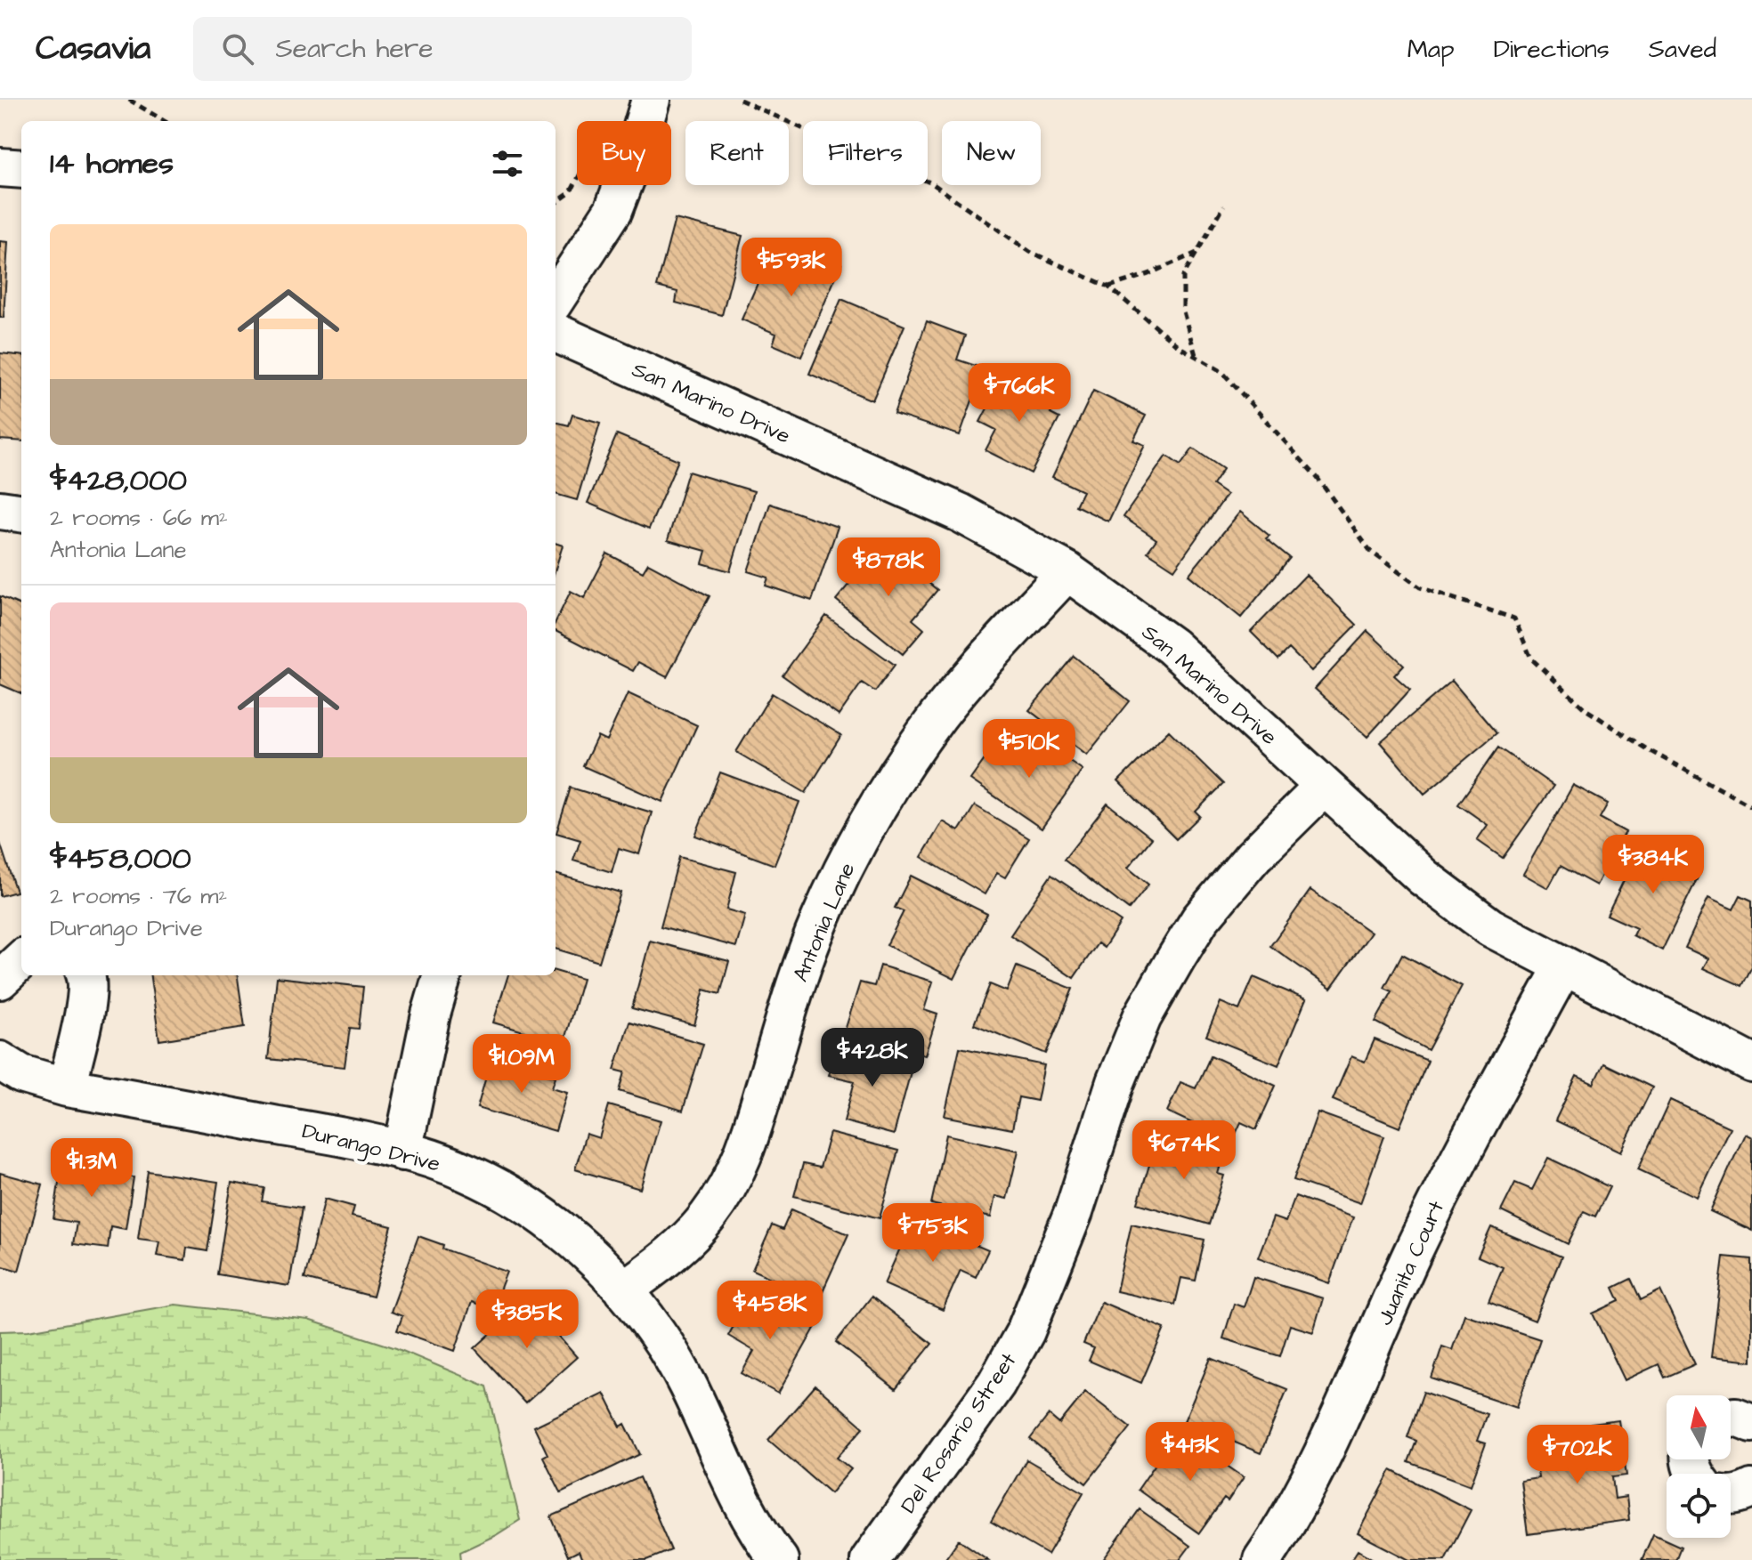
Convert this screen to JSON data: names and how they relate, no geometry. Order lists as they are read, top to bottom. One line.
{"streets":{"street":["San Marino Drive","Antonia Lane","Durango Drive","Juanita Court","Del Rosario Street"]},"crossings":[["San Marino Drive","Antonia Lane"],["San Marino Drive","Juanita Court"],["San Marino Drive","Del Rosario Street"],["Antonia Lane","Durango Drive"]],"north":"top","page":{"header":"Casavia","search":"Search here","nav":["Map","Directions","Saved"],"chip":["Buy","Rent","Filters","New"],"heading":"14 homes","list":[{"name":"$428,000","note":"2 rooms · 66 m² · Antonia Lane"},{"name":"$458,000","note":"2 rooms · 76 m² · Durango Drive"}],"price":["$593K","$766K","$878K","$510K","$384K","$428K","$1.09M","$674K","$1.3M","$753K","$458K","$385K","$413K","$702K"]}}
